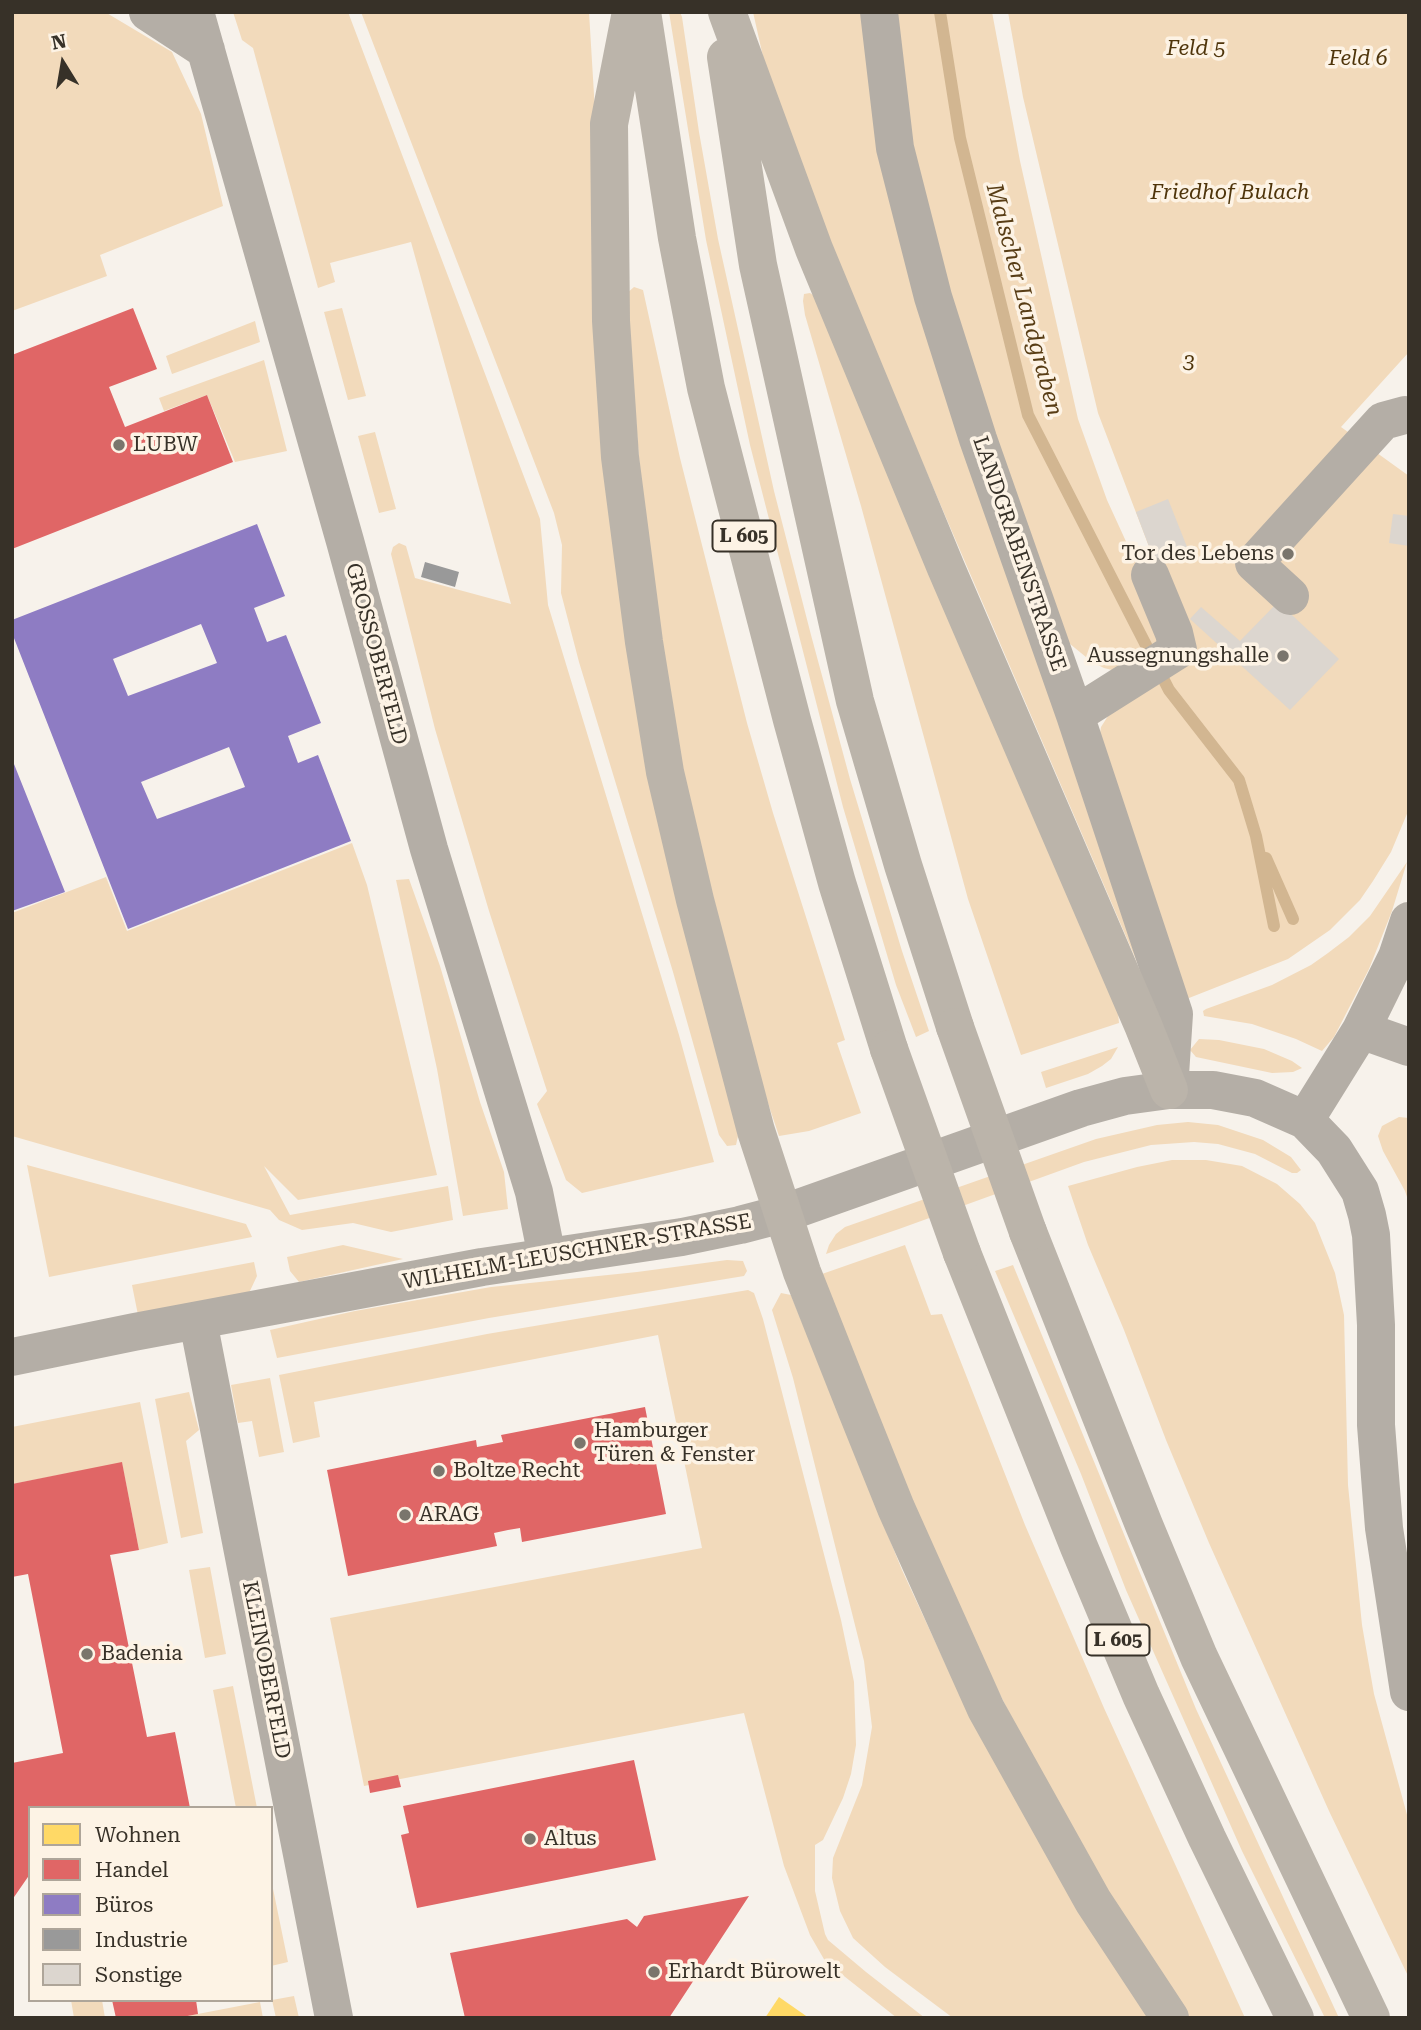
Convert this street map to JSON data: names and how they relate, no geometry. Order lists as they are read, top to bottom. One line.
{"streets":{"highway":["L 605"],"street":["LANDGRABENSTRASSE","GROSSOBERFELD","WILHELM-LEUSCHNER-STRASSE","KLEINOBERFELD"]},"crossings":[["LANDGRABENSTRASSE","WILHELM-LEUSCHNER-STRASSE"],["GROSSOBERFELD","WILHELM-LEUSCHNER-STRASSE"],["WILHELM-LEUSCHNER-STRASSE","KLEINOBERFELD"]],"water":["Malscher Landgraben"],"parks":["Feld 5","Feld 6","Friedhof Bulach","3"],"places":["LUBW","Tor des Lebens","Aussegnungshalle","Hamburger Türen & Fenster","Boltze Recht","ARAG","Badenia","Altus","Erhardt Bürowelt"],"legend":["Wohnen","Handel","Büros","Industrie","Sonstige"],"north":"top"}
